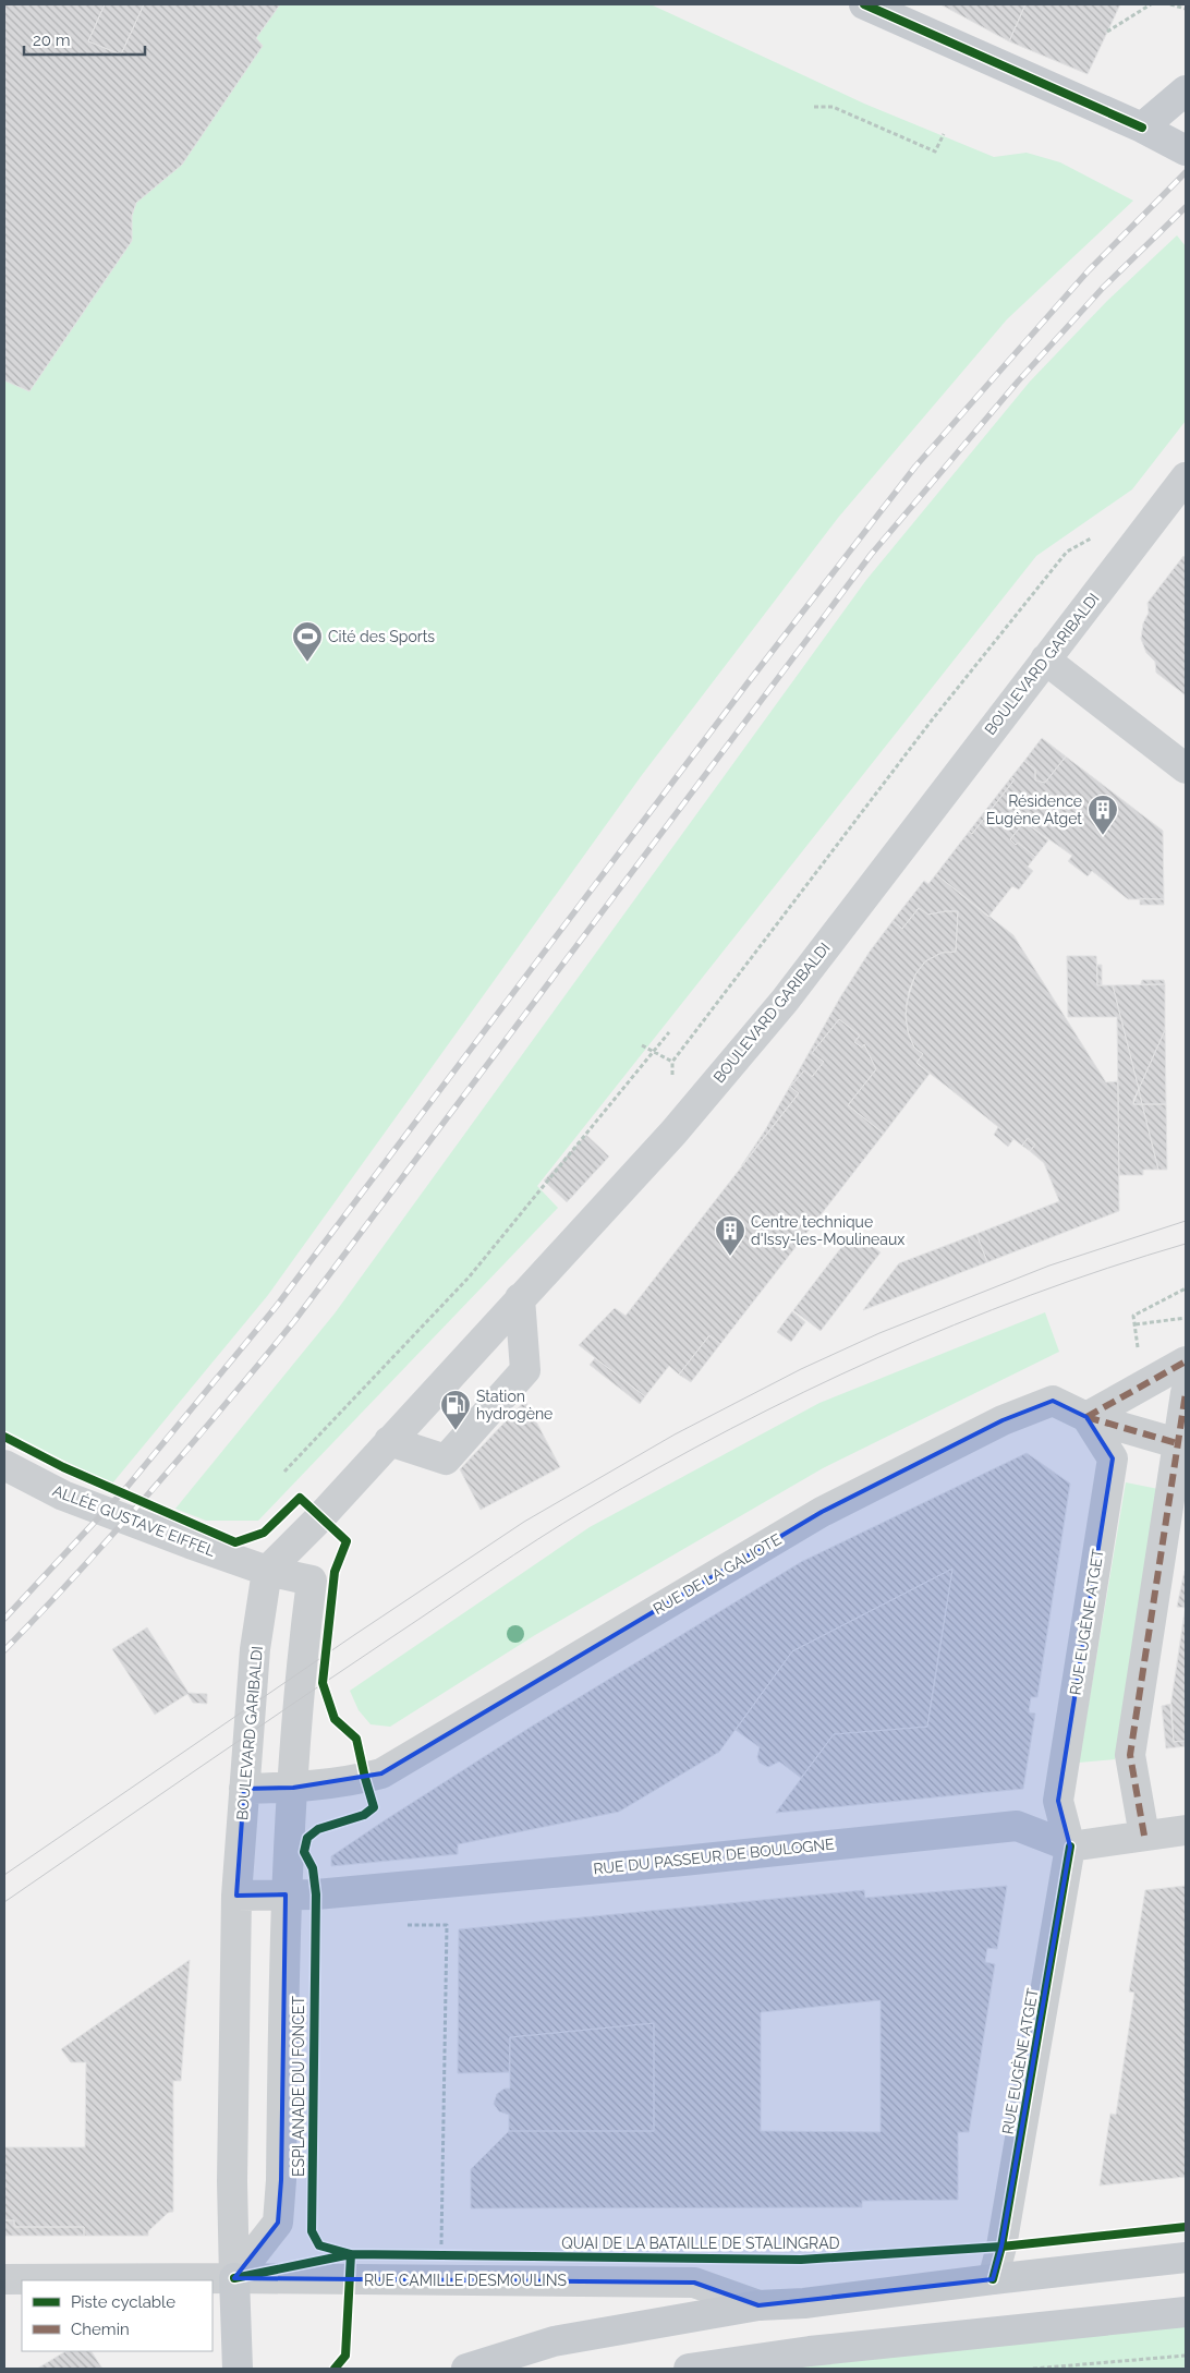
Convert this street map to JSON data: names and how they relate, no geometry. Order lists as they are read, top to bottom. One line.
{"streets":{"street":["BOULEVARD GARIBALDI","ALLÉE GUSTAVE EIFFEL","RUE DE LA GALIOTE","RUE EUGÈNE ATGET","RUE DU PASSEUR DE BOULOGNE","ESPLANADE DU FONCET","RUE CAMILLE DESMOULINS"],"cycle path":["QUAI DE LA BATAILLE DE STALINGRAD"]},"crossings":[["BOULEVARD GARIBALDI","ALLÉE GUSTAVE EIFFEL"],["BOULEVARD GARIBALDI","RUE DE LA GALIOTE"],["BOULEVARD GARIBALDI","RUE DU PASSEUR DE BOULOGNE"],["RUE DE LA GALIOTE","RUE EUGÈNE ATGET"],["RUE EUGÈNE ATGET","RUE DU PASSEUR DE BOULOGNE"],["RUE DU PASSEUR DE BOULOGNE","ESPLANADE DU FONCET"],["ESPLANADE DU FONCET","RUE CAMILLE DESMOULINS"]],"places":{"sports":["Cité des Sports"],"building":["Résidence Eugène Atget","Centre technique d'Issy-les-Moulineaux"],"fuel station":["Station hydrogène"]},"legend":["Piste cyclable","Chemin"],"scale_bar":"20 m"}
